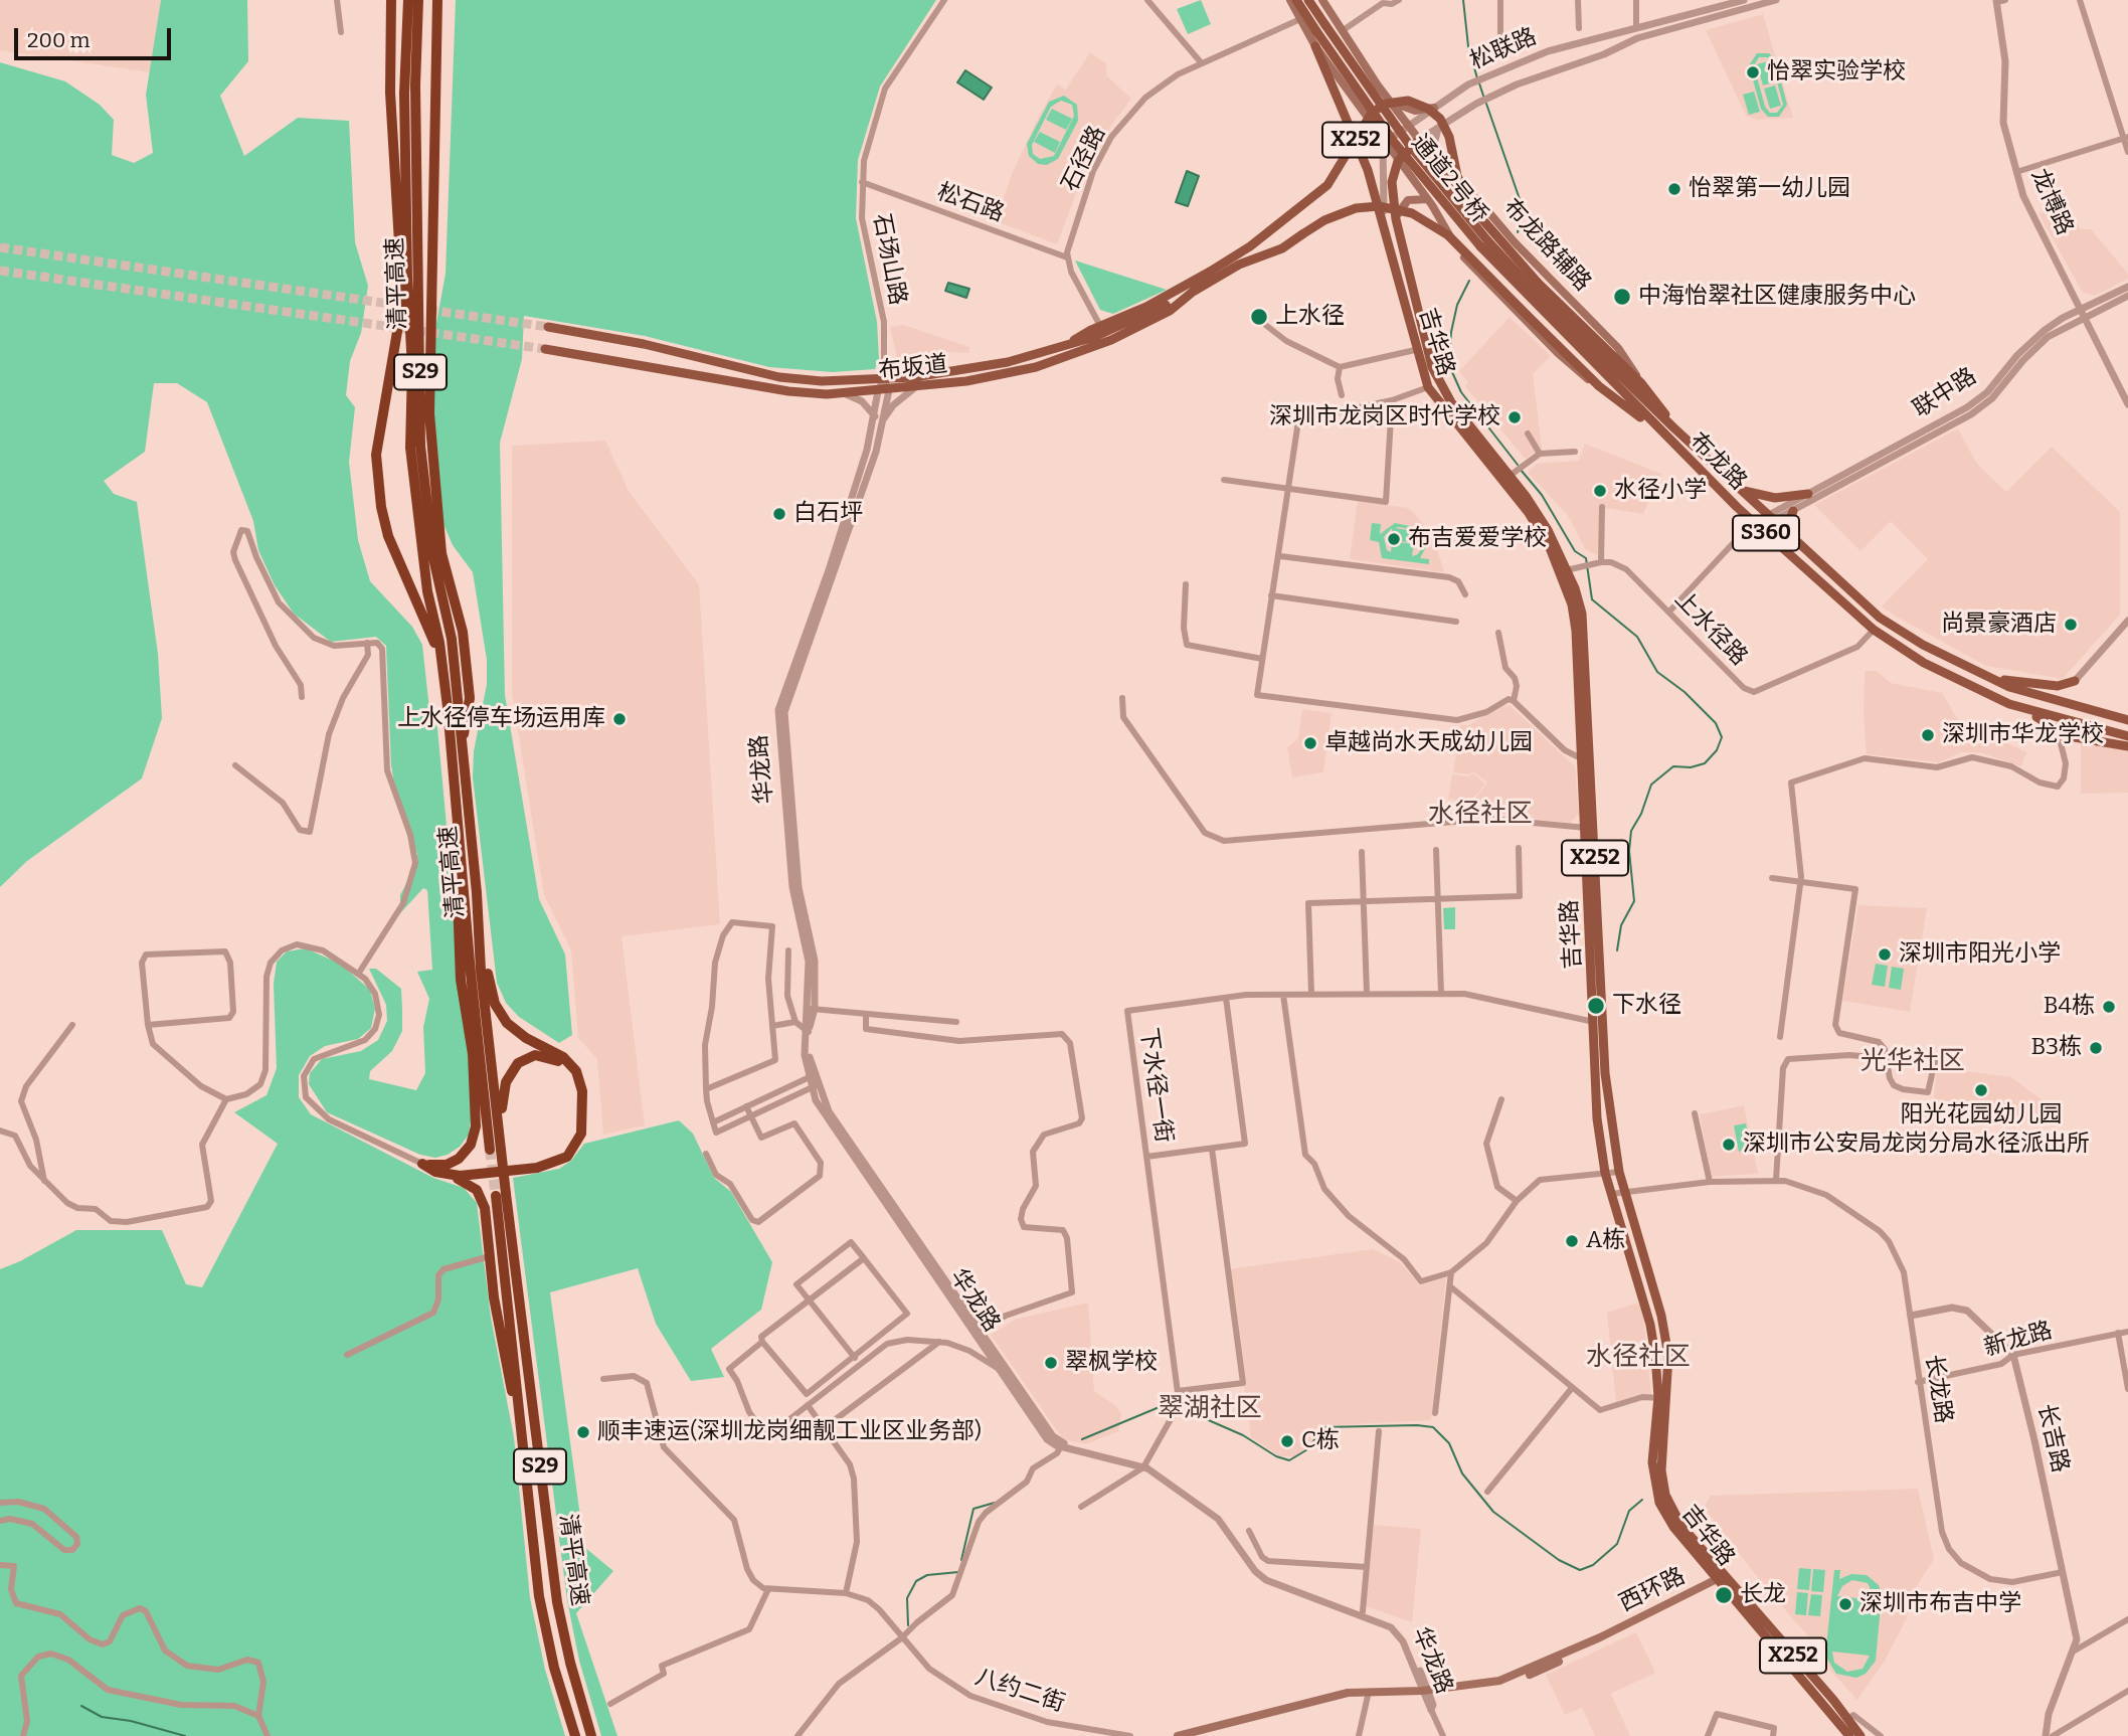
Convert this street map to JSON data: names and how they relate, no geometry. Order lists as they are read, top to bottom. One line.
{"streets":{"highway":["清平高速","S29"],"main road":["X252","通道2号桥","布龙路辅路","吉华路","布坂道","布龙路","S360","西环路"],"street":["松联路","石径路","龙博路","松石路","石场山路","联中路","上水径路","华龙路","下水径一街","新龙路","长龙路","长吉路","八约二街"]},"crossings":[["松联路","X252"],["松联路","布龙路辅路"],["X252","布龙路辅路"],["X252","吉华路"],["石径路","松石路"],["石径路","吉华路"],["通道2号桥","布龙路"],["通道2号桥","S360"],["龙博路","联中路"],["松石路","石场山路"],["石场山路","布坂道"],["吉华路","下水径一街"],["吉华路","长龙路"],["吉华路","西环路"],["布坂道","布龙路"],["联中路","布龙路"],["布龙路","S360"],["布龙路","上水径路"],["华龙路","下水径一街"],["华龙路","西环路"],["新龙路","长龙路"],["新龙路","长吉路"],["长龙路","长吉路"]],"districts":["水径社区","光华社区","水径社区","翠湖社区"],"places":["怡翠实验学校","怡翠第一幼儿园","中海怡翠社区健康服务中心","上水径","深圳市龙岗区时代学校","水径小学","白石坪","布吉爱爱学校","尚景豪酒店","上水径停车场运用库","深圳市华龙学校","卓越尚水天成幼儿园","深圳市阳光小学","下水径","B4栋","B3栋","阳光花园幼儿园","深圳市公安局龙岗分局水径派出所","A栋","翠枫学校","顺丰速运(深圳龙岗细靓工业区业务部)","C栋","长龙","深圳市布吉中学"],"scale_bar":"200 m"}
